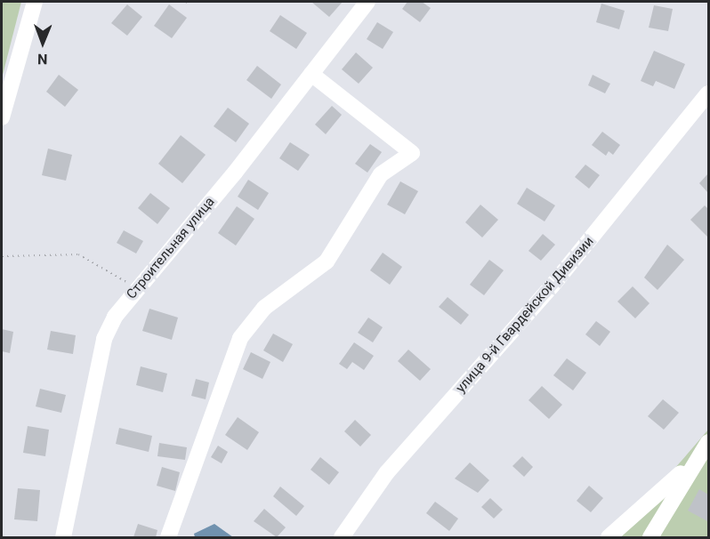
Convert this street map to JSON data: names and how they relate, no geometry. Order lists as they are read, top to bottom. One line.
{"streets":{"street":["Строительная улица","улица 9-й Гвардейской Дивизии"]},"north":"bottom"}
